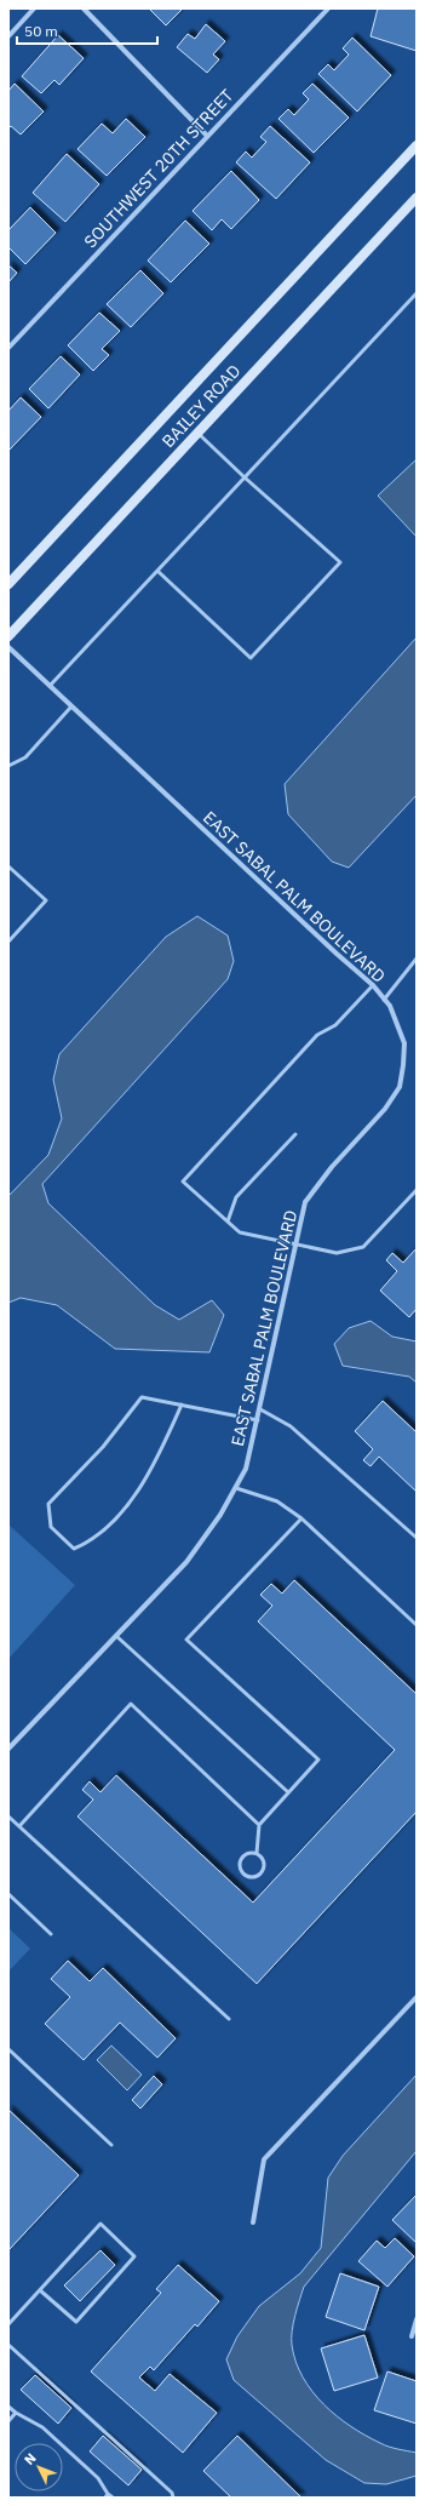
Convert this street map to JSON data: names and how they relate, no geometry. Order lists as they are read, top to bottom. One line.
{"streets":{"street":["SOUTHWEST 20TH STREET","BAILEY ROAD","EAST SABAL PALM BOULEVARD"]},"scale_bar":"50 m","north":"top left"}
